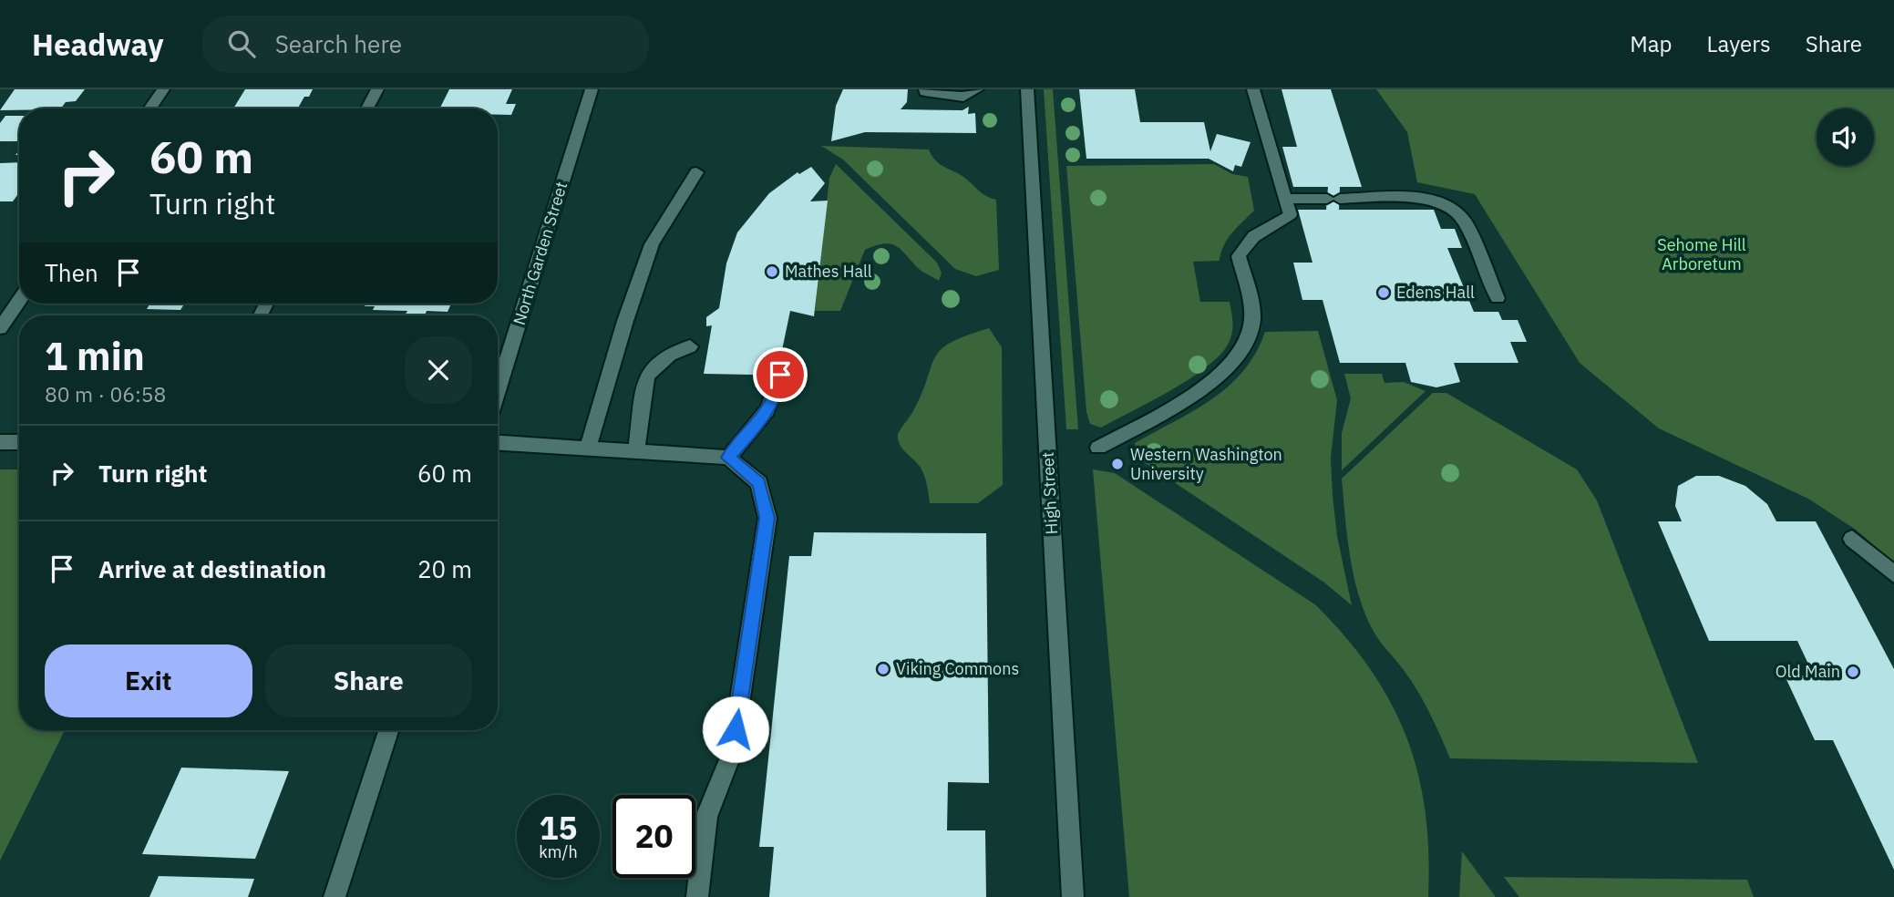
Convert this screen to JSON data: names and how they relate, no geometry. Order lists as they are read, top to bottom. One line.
{"streets":{"street":["North Garden Street","High Street"]},"parks":["Sehome Hill Arboretum"],"places":["Mathes Hall","Edens Hall","Western Washington University","Viking Commons","Old Main"],"page":{"header":"Headway","search":"Search here","nav":["Map","Layers","Share"],"turn":["60 m","Turn right"],"then":"Then","heading":["1 min","80 m · 06:58"],"list":[{"name":"Turn right","value":"60 m"},{"name":"Arrive at destination","value":"20 m"}],"buttons":["Exit","Share"],"speed":"15 km/h","limit":"20"}}
